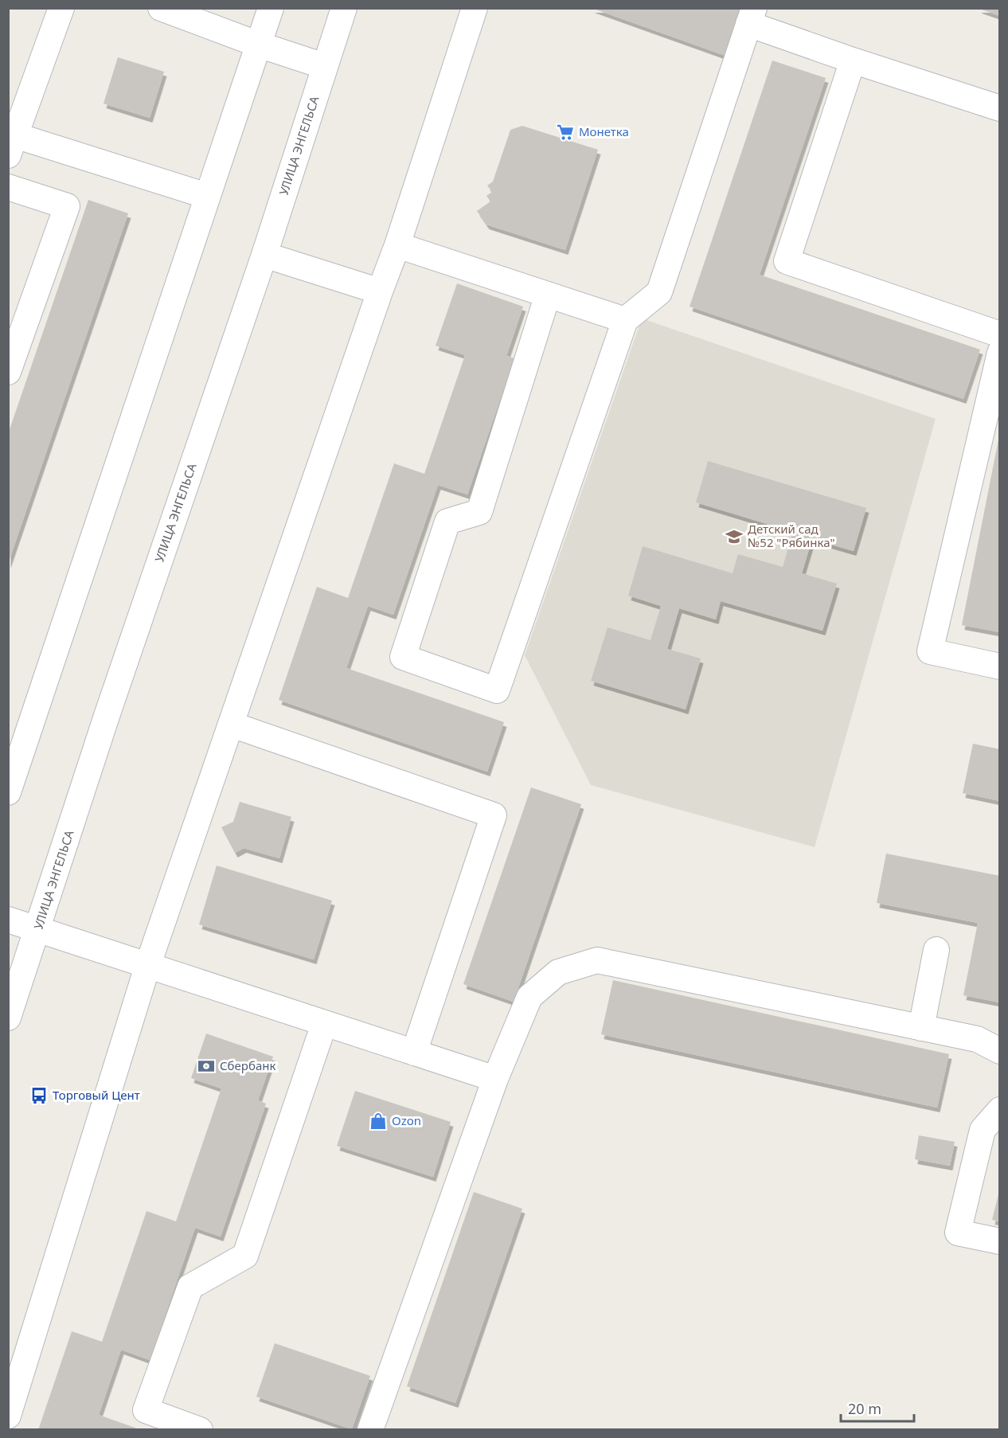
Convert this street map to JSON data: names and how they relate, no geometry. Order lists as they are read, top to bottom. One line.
{"streets":{"street":["УЛИЦА ЭНГЕЛЬСА"]},"places":{"supermarket":["Монетка"],"school or university":["Детский сад №52 \"Рябинка\""],"bank":["Сбербанк"],"bus stop":["Торговый Цент"],"shop":["Ozon"]},"scale_bar":"20 m"}
